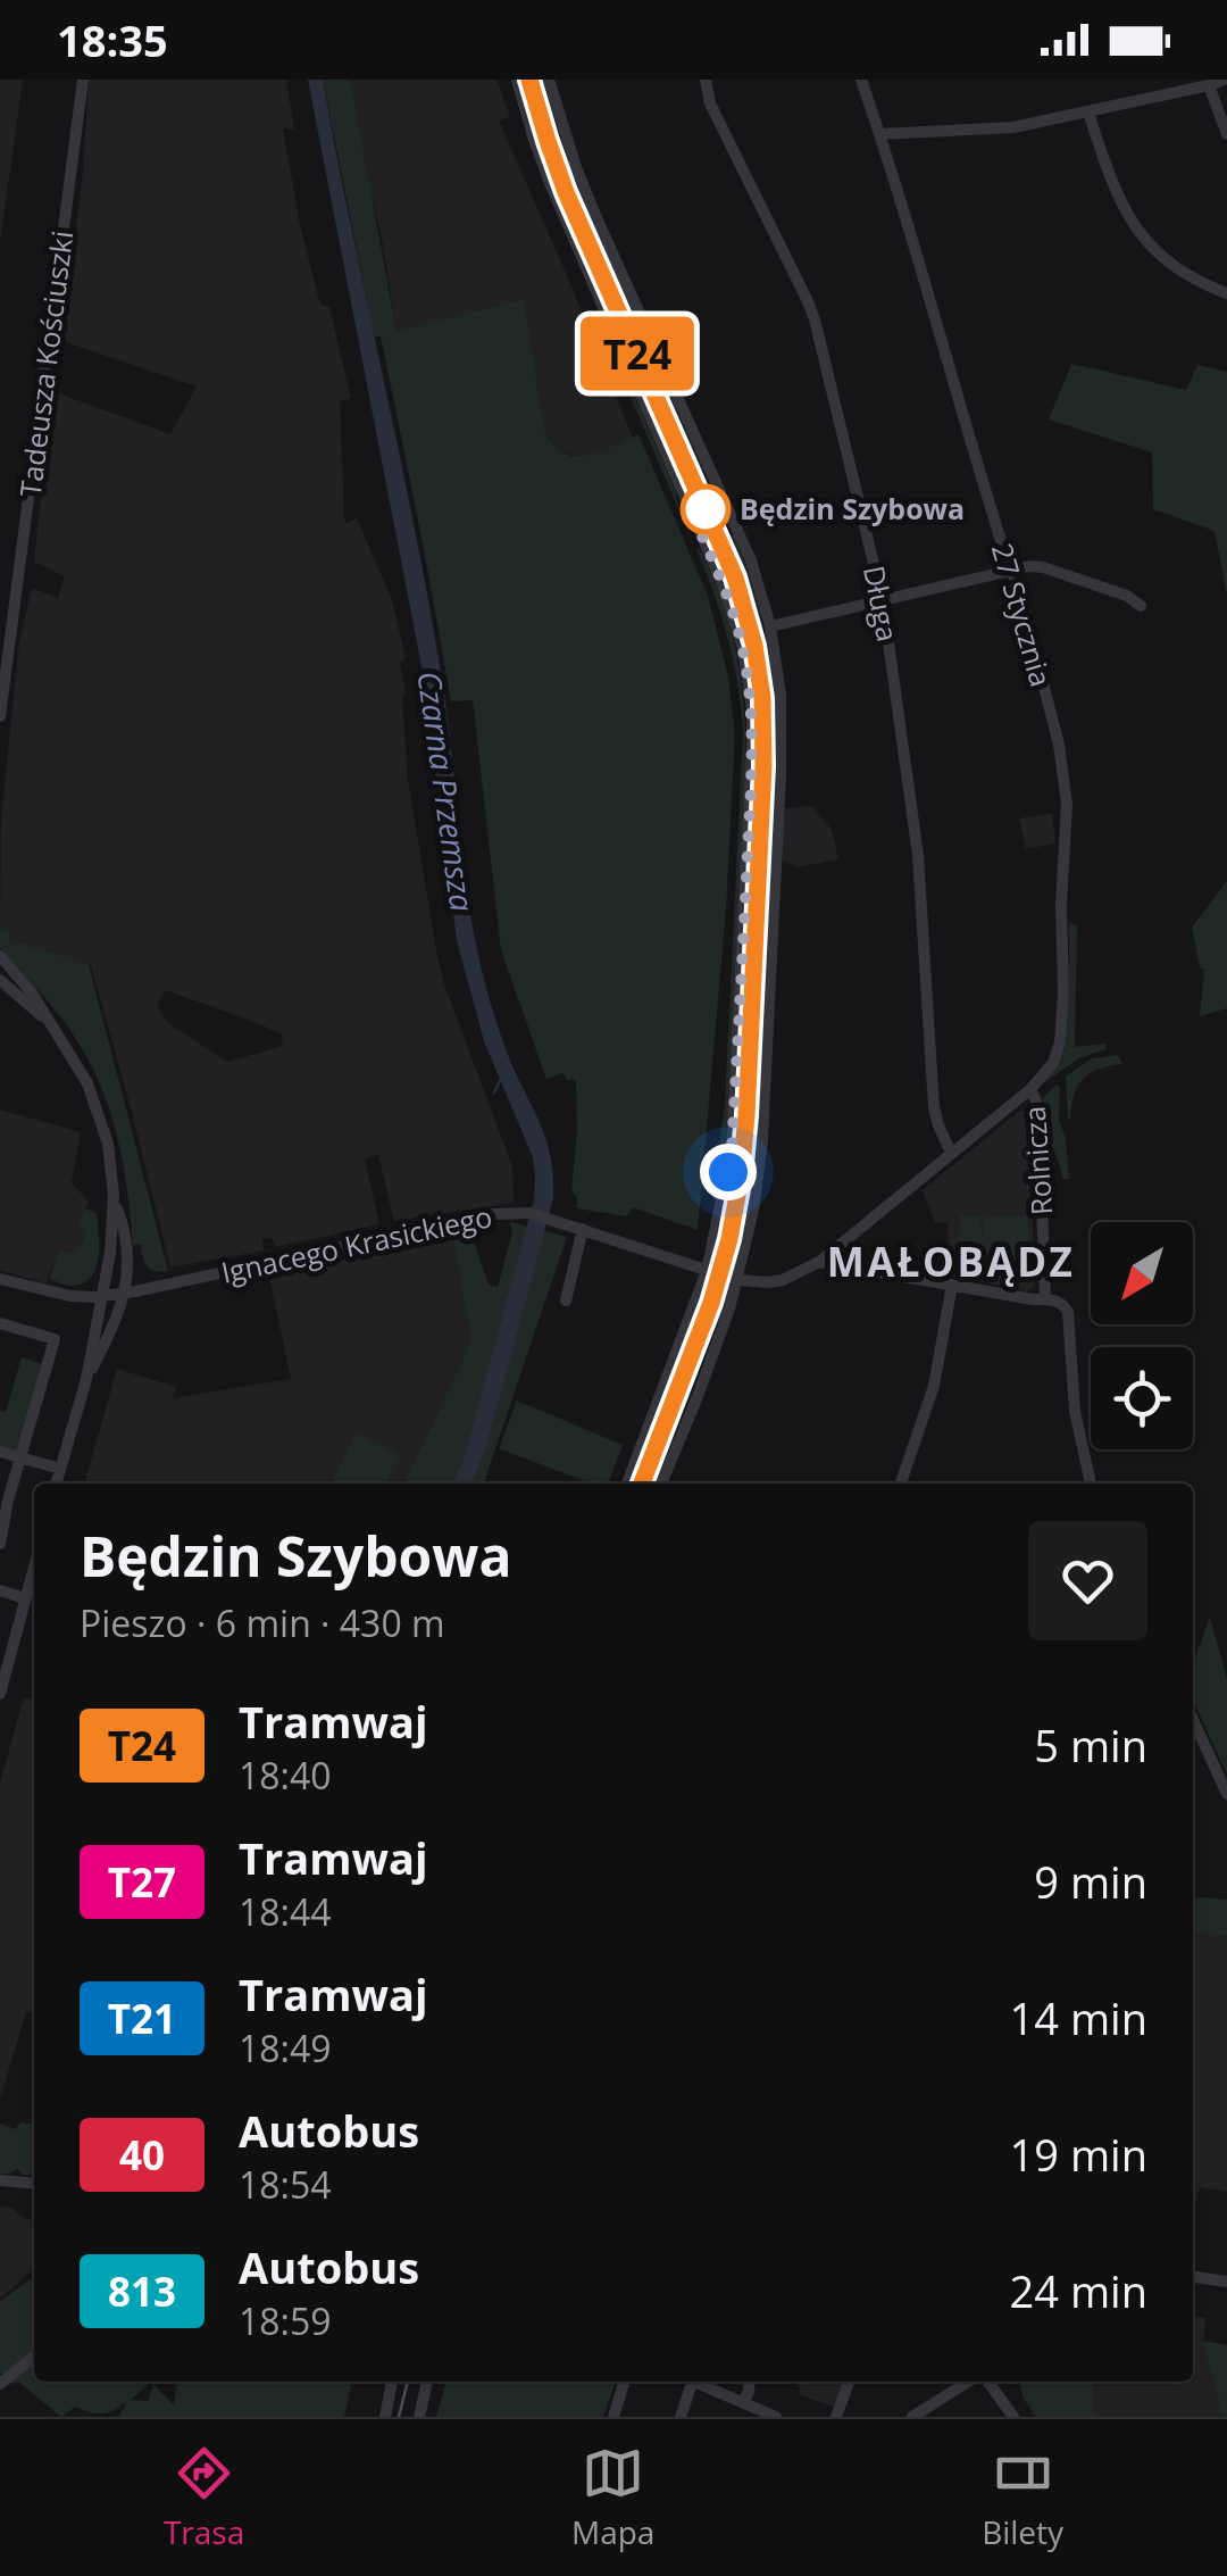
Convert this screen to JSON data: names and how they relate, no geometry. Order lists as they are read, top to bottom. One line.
{"streets":{"street":["Tadeusza Kościuszki","Długa","27 Stycznia","Rolnicza","Ignacego Krasickiego"]},"crossings":[["Długa","27 Stycznia"],["27 Stycznia","Rolnicza"]],"districts":["MAŁOBĄDZ"],"water":["Czarna Przemsza"],"places":["Będzin Szybowa"],"lines":["tram line T24"],"north":"bottom left","page":{"status":"18:35","on_map":"T24","heading":["Będzin Szybowa","Pieszo · 6 min · 430 m"],"list":[{"mark":"T24","name":"Tramwaj","note":"18:40","value":"5 min"},{"mark":"T27","name":"Tramwaj","note":"18:44","value":"9 min"},{"mark":"T21","name":"Tramwaj","note":"18:49","value":"14 min"},{"mark":"40","name":"Autobus","note":"18:54","value":"19 min"},{"mark":"813","name":"Autobus","note":"18:59","value":"24 min"}],"tabs":["Trasa","Mapa","Bilety"]}}
